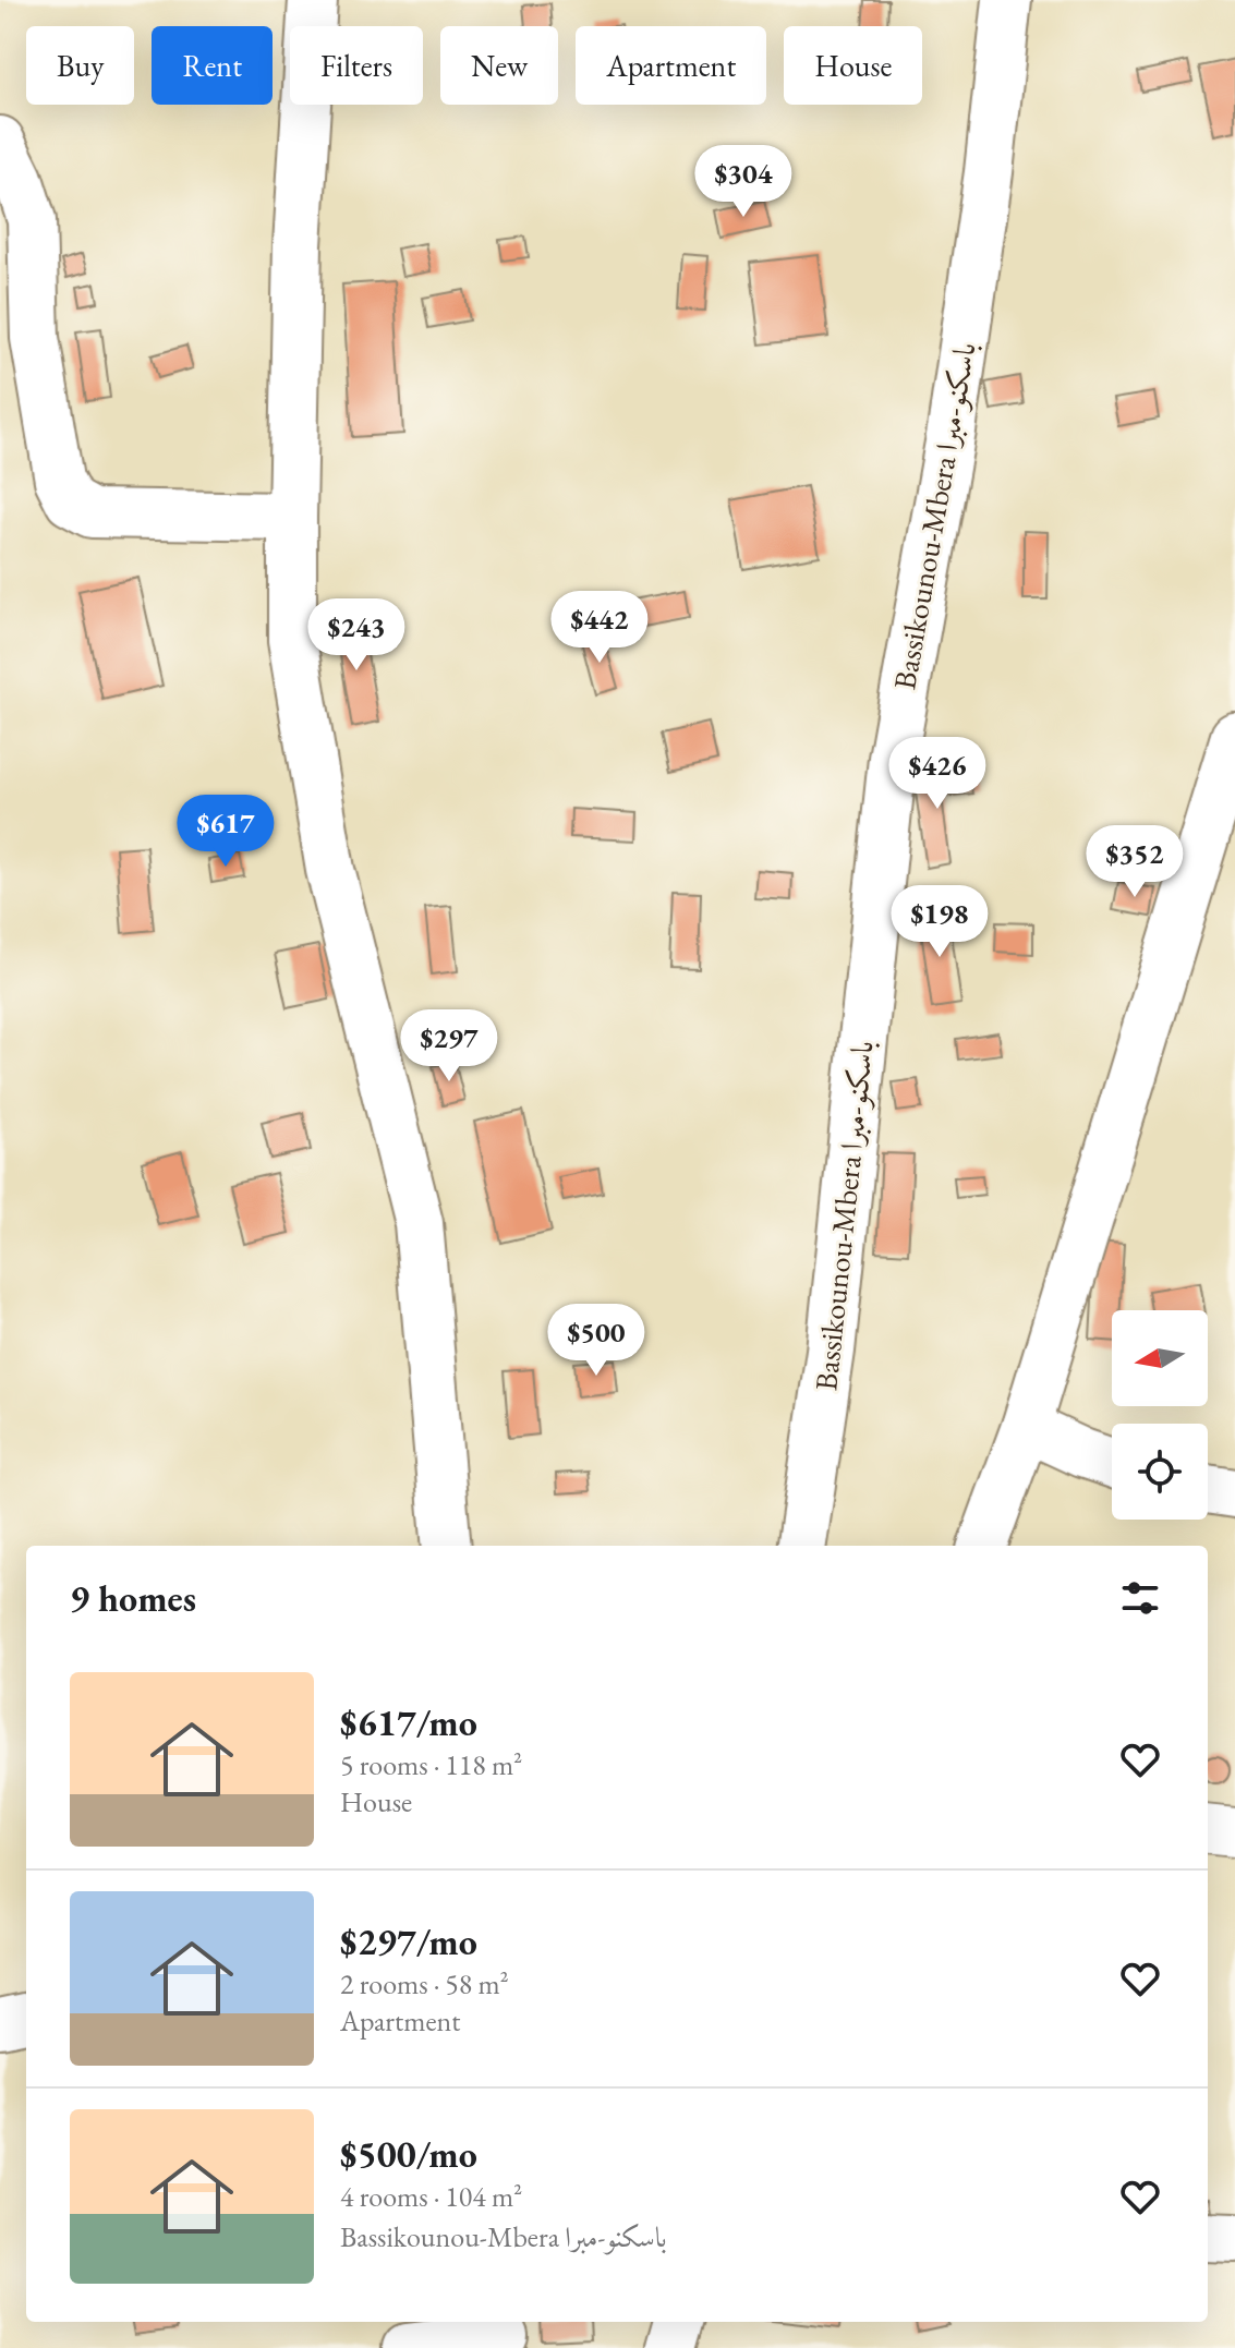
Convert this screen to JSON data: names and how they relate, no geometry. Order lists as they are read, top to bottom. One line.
{"streets":{"street":["Bassikounou-Mbera باسكنو-مبرا"]},"north":"left","page":{"chip":["Buy","Rent","Filters","New","Apartment","House"],"price":["$304","$442","$243","$426","$617","$352","$198","$297","$500"],"heading":"9 homes","list":[{"name":"$617/mo","note":"5 rooms · 118 m² · House"},{"name":"$297/mo","note":"2 rooms · 58 m² · Apartment"},{"name":"$500/mo","note":"4 rooms · 104 m² · Bassikounou-Mbera باسكنو-مبرا"}]}}
